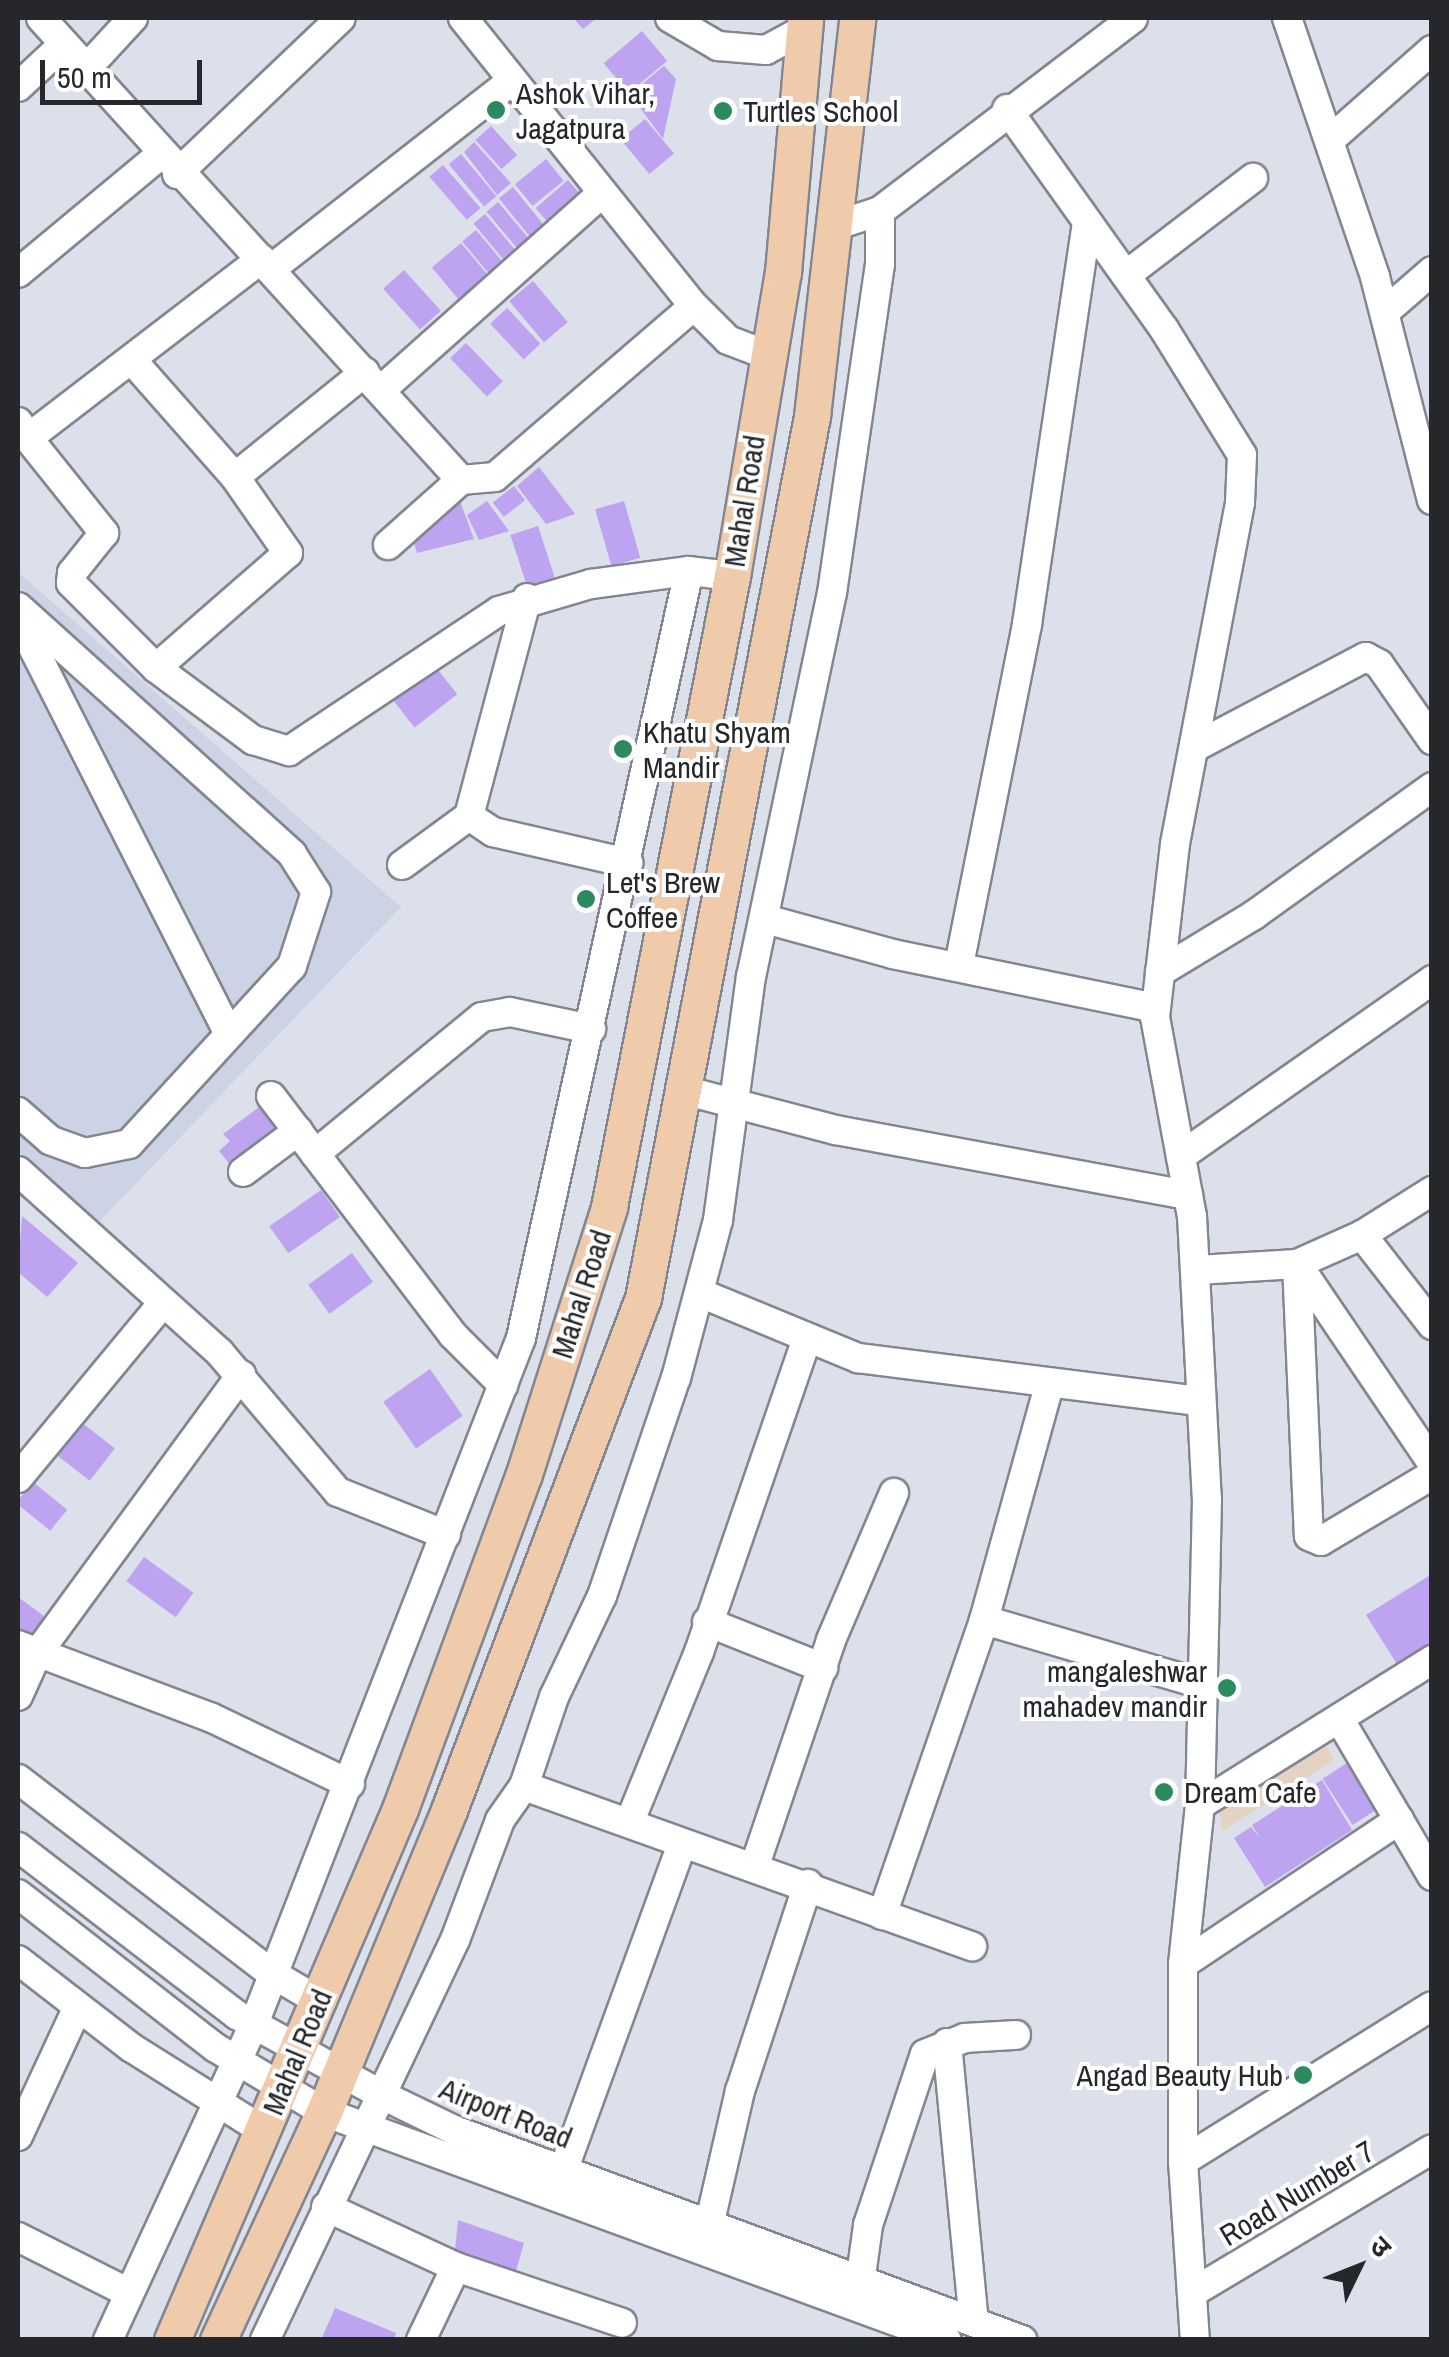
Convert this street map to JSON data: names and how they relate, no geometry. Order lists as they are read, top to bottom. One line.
{"streets":{"main road":["Mahal Road"],"street":["Airport Road","Road Number 7"]},"crossings":[["Mahal Road","Airport Road"]],"places":["Ashok Vihar, Jagatpura","Turtles School","Khatu Shyam Mandir","Let's Brew Coffee","mangaleshwar mahadev mandir","Dream Cafe","Angad Beauty Hub"],"scale_bar":"50 m","north":"top right"}
